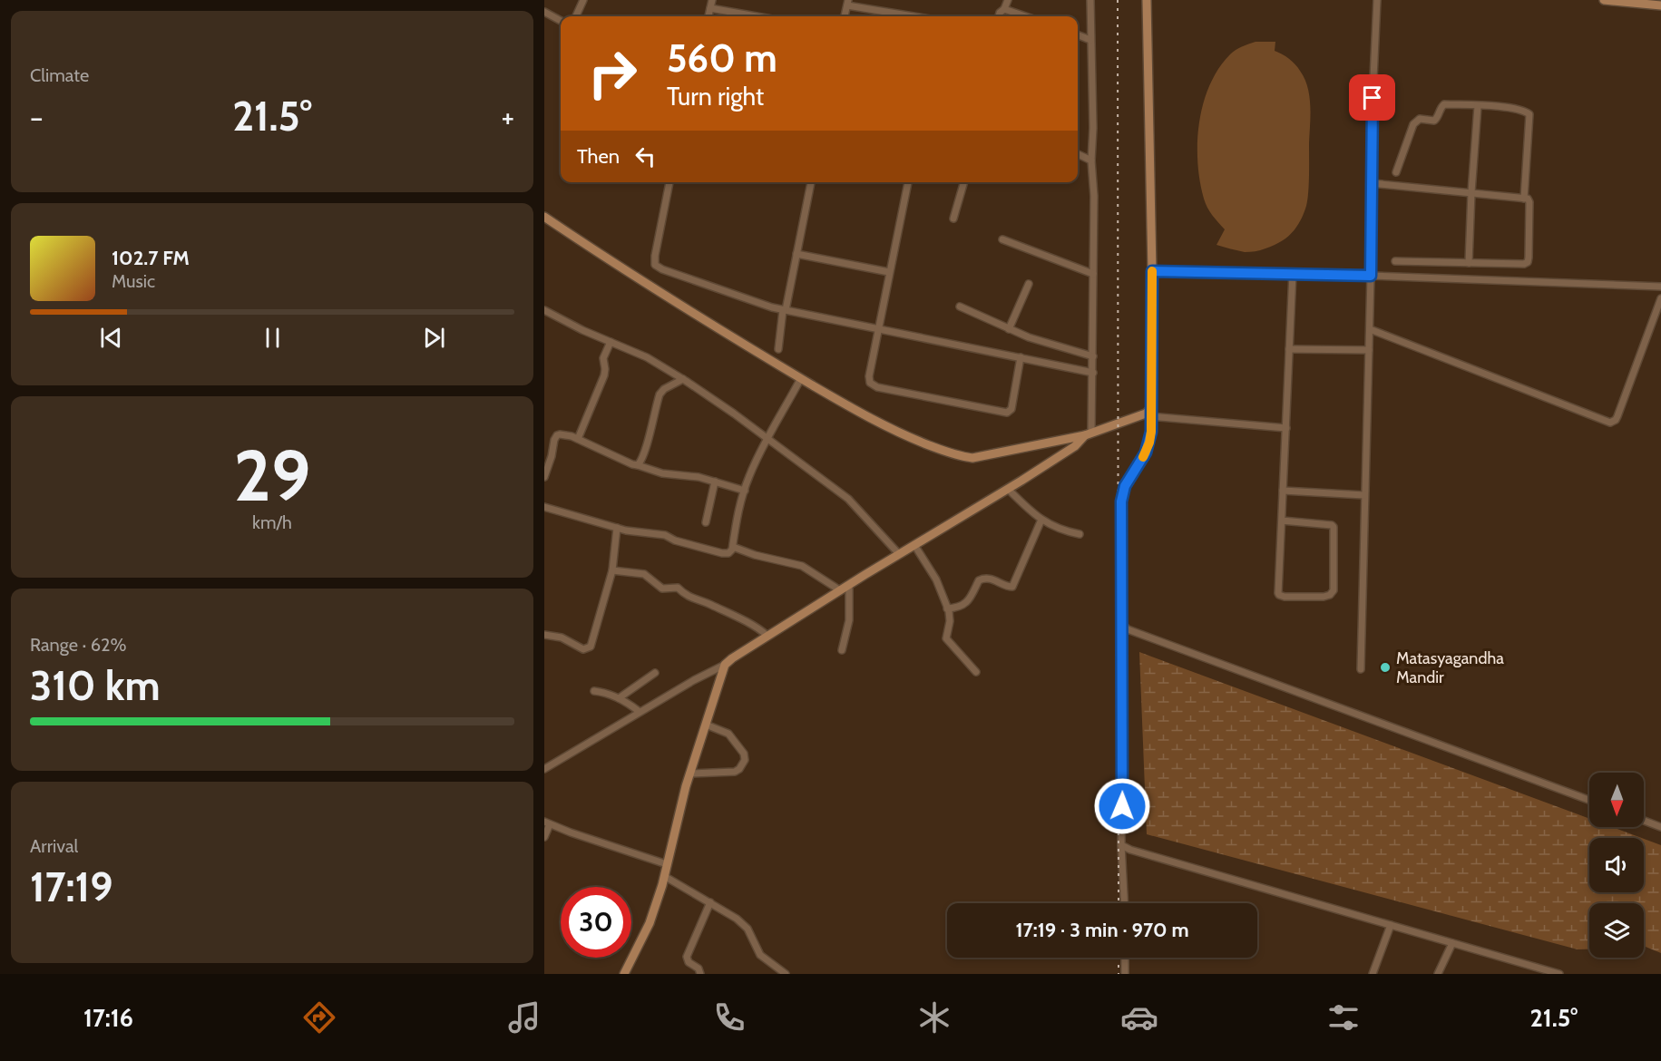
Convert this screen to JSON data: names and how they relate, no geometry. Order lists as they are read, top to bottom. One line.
{"places":["Matasyagandha Mandir"],"north":"bottom","page":{"tile":["Climate",["29","km/h"],["Range · 62%","310 km"],["Arrival","17:19"]],"turn":["560 m","Turn right"],"heat":["−","21.5°","+"],"then":"Then","song":["102.7 FM","Music"],"limit":"30","trip":"17:19 · 3 min · 970 m","tabs":["17:16","21.5°"]}}
